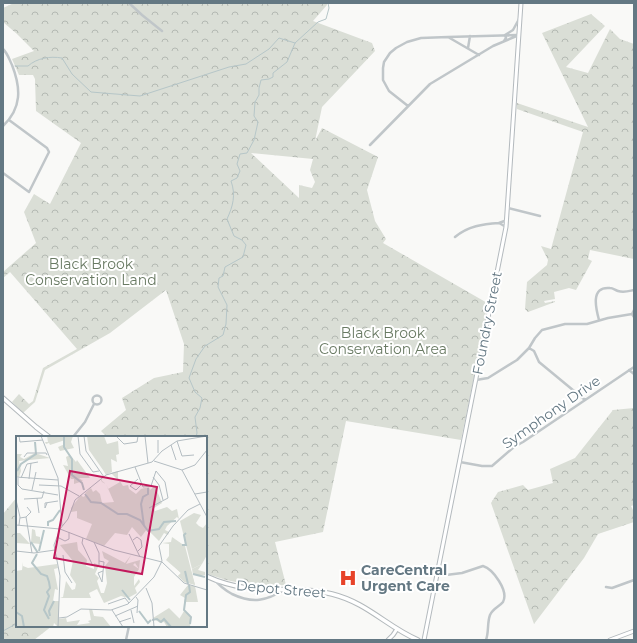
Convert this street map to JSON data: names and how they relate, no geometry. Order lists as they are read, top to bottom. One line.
{"streets":{"highway":["Depot Street"],"main road":["Foundry Street"],"street":["Symphony Drive"]},"crossings":[["Foundry Street","Symphony Drive"]],"parks":["Black Brook Conservation Land","Black Brook Conservation Area"],"places":{"hospital":["CareCentral Urgent Care"]}}
